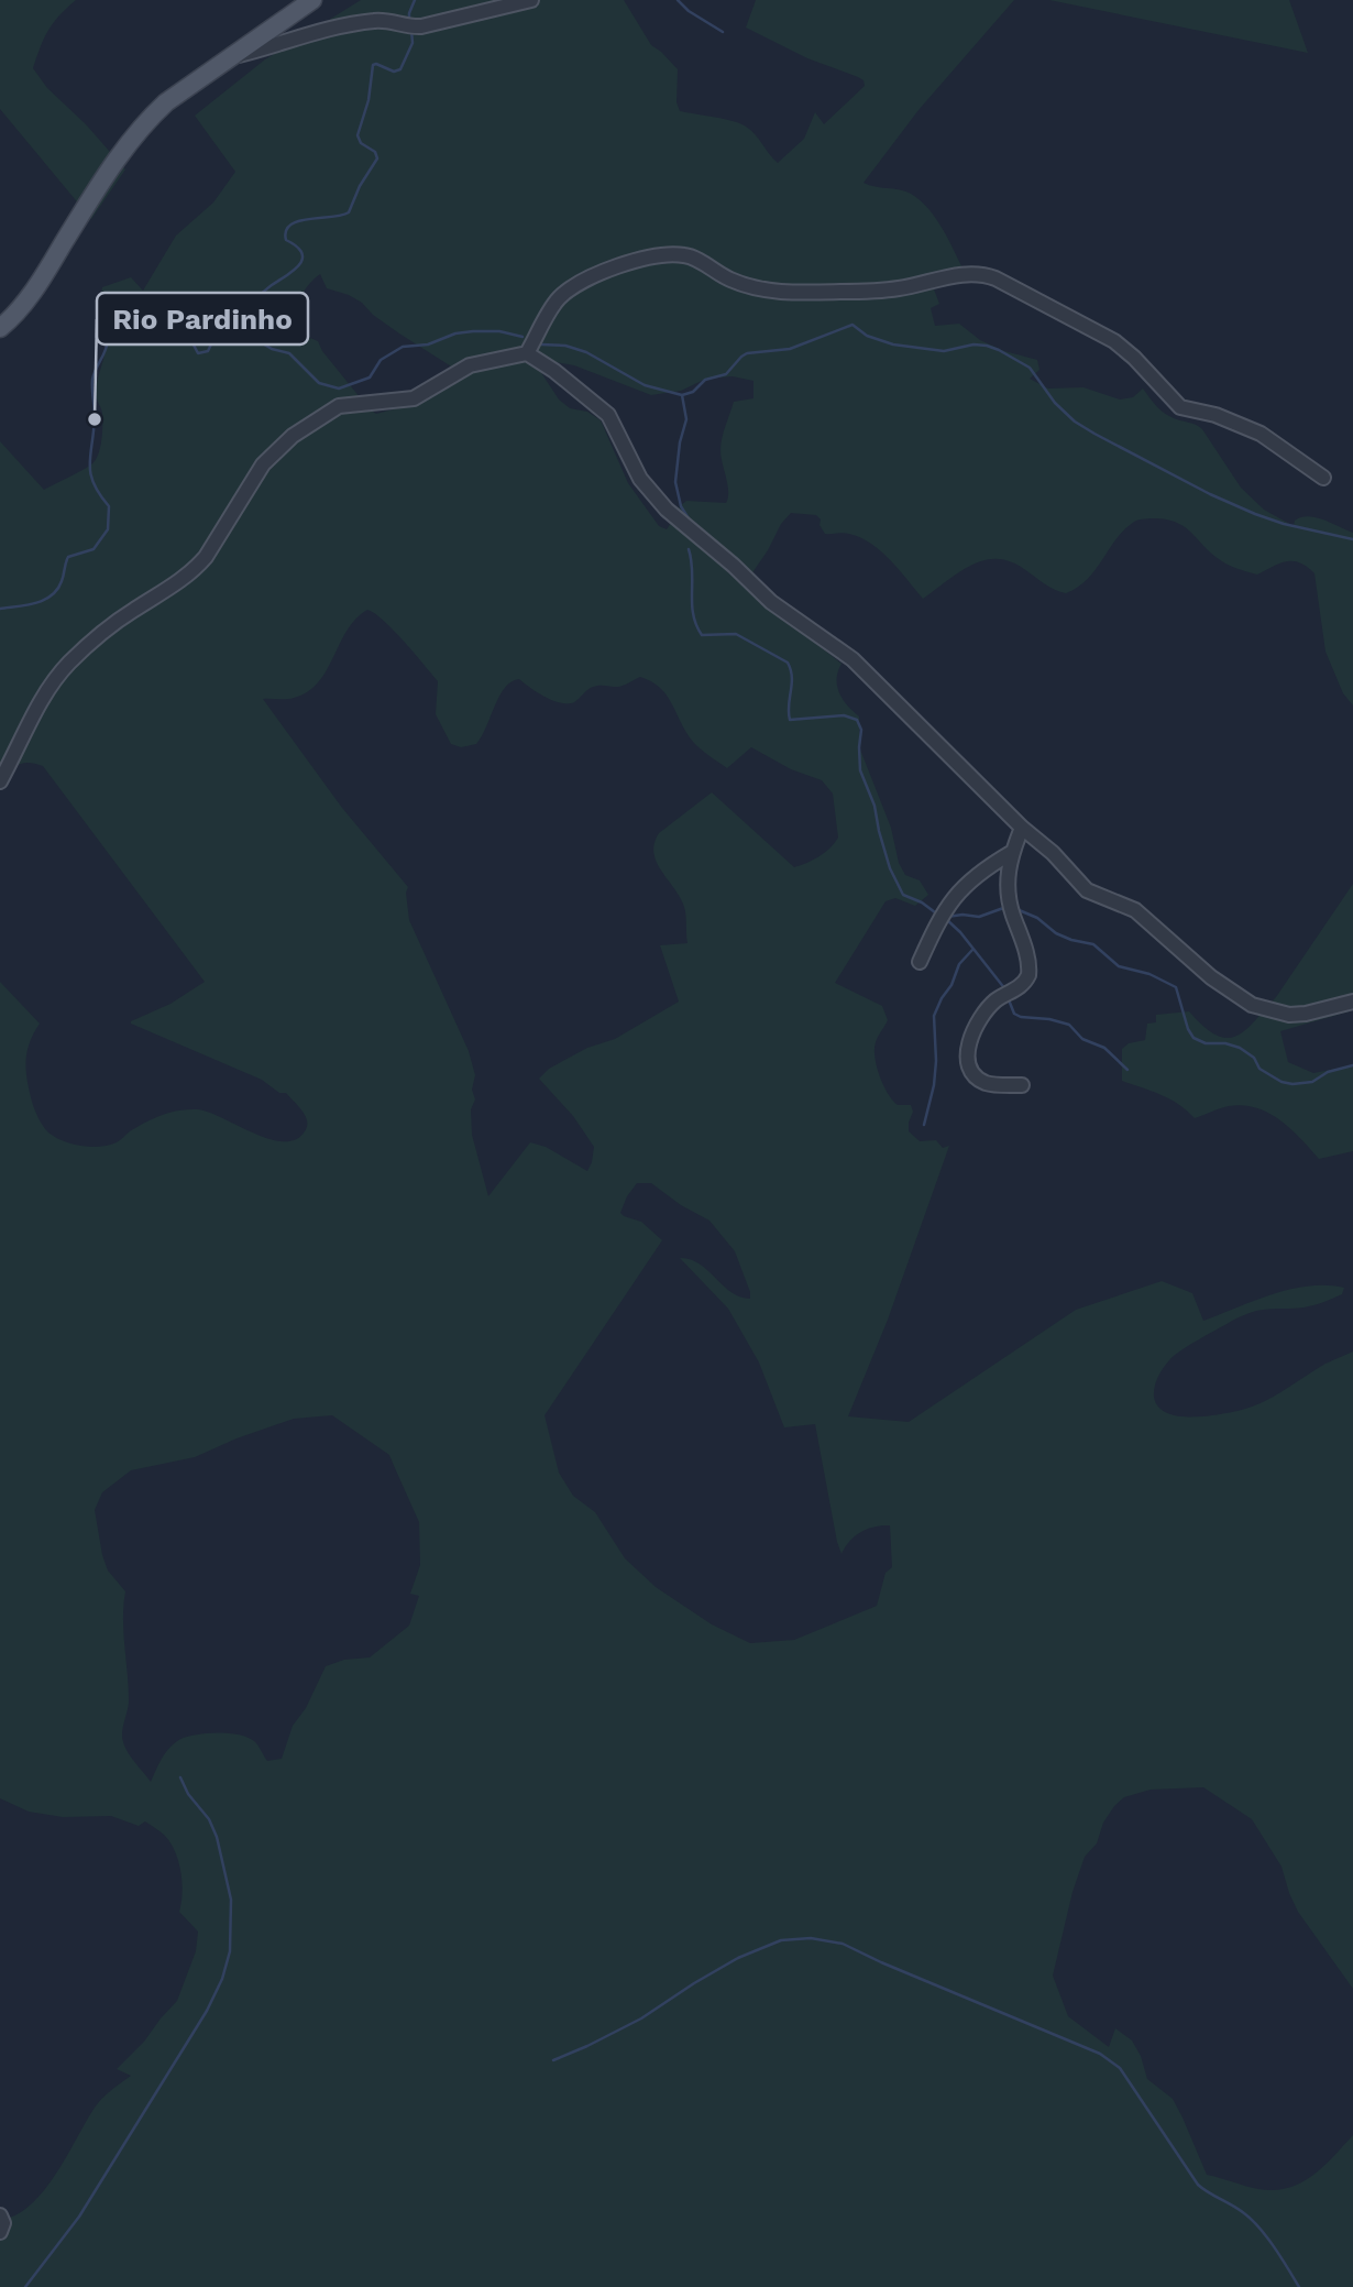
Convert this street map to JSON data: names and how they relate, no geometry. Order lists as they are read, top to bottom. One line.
{"places":["Rio Pardinho"]}
